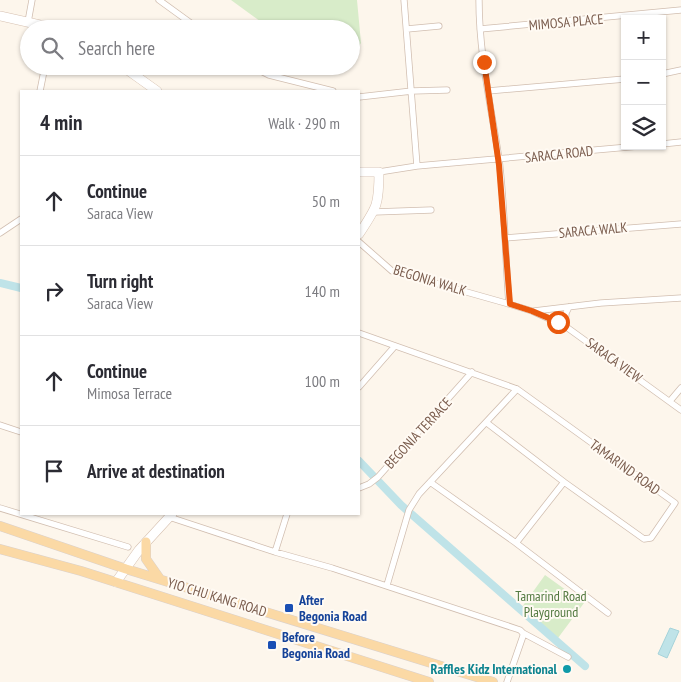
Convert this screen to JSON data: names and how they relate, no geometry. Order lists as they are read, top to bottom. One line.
{"streets":{"main road":["YIO CHU KANG ROAD"],"street":["MIMOSA PLACE","SARACA ROAD","SARACA WALK","BEGONIA WALK","SARACA VIEW","BEGONIA TERRACE","TAMARIND ROAD"]},"crossings":[["BEGONIA WALK","SARACA VIEW"]],"parks":["Tamarind Road Playground"],"places":{"transit":["After Begonia Road","Before Begonia Road"],"other":["Raffles Kidz International"]},"page":{"map_buttons":["+","−"],"search":"Search here","heading":["4 min","Walk · 290 m"],"list":[["Continue","Saraca View","50 m"],["Turn right","Saraca View","140 m"],["Continue","Mimosa Terrace","100 m"],"Arrive at destination"]}}
